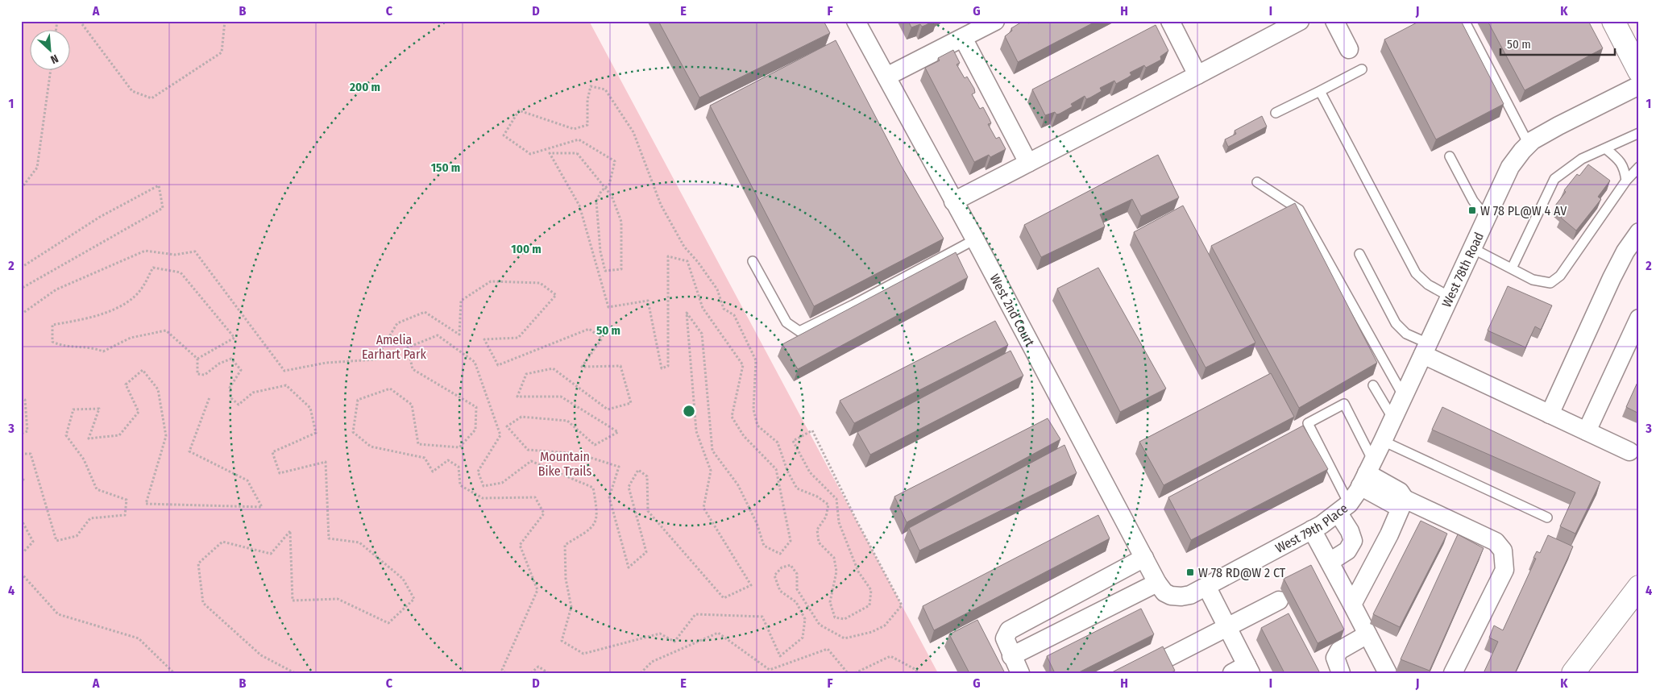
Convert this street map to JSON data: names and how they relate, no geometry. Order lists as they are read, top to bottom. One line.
{"streets":{"street":["West 78th Road","West 2nd Court","West 79th Place"]},"crossings":[["West 78th Road","West 79th Place"],["West 2nd Court","West 79th Place"]],"parks":["Amelia Earhart Park","Mountain Bike Trails"],"places":{"transit":["W 78 PL@W 4 AV","W 78 RD@W 2 CT"]},"scale_bar":"50 m","north":"bottom right","grid":{"columns":["A","B","C","D","E","F","G","H","I","J","K"],"rows":["1","2","3","4"]},"rings":["200 m","150 m","100 m","50 m"]}
